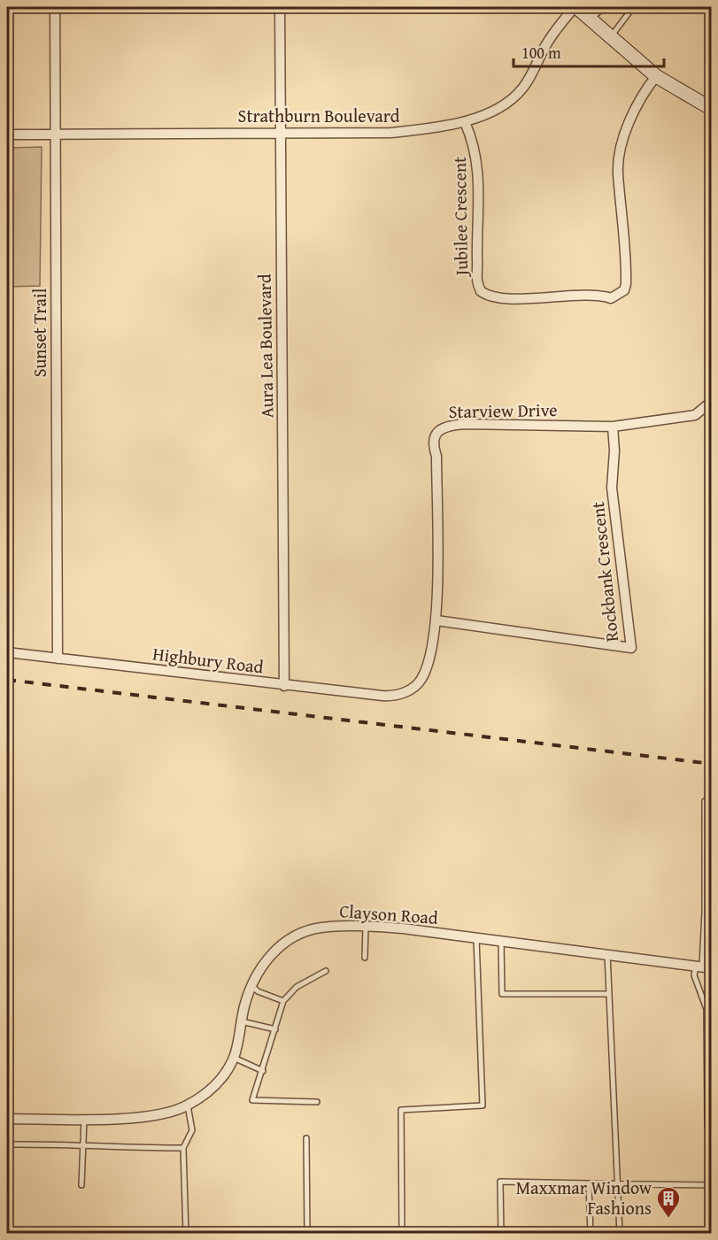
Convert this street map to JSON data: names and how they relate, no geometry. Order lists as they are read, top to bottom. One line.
{"streets":{"street":["Strathburn Boulevard","Jubilee Crescent","Sunset Trail","Aura Lea Boulevard","Starview Drive","Rockbank Crescent","Highbury Road","Clayson Road"]},"crossings":[["Strathburn Boulevard","Jubilee Crescent"],["Strathburn Boulevard","Sunset Trail"],["Strathburn Boulevard","Aura Lea Boulevard"],["Sunset Trail","Highbury Road"],["Aura Lea Boulevard","Highbury Road"],["Starview Drive","Rockbank Crescent"],["Starview Drive","Highbury Road"]],"places":{"building":["Maxxmar Window Fashions"]},"scale_bar":"100 m"}
